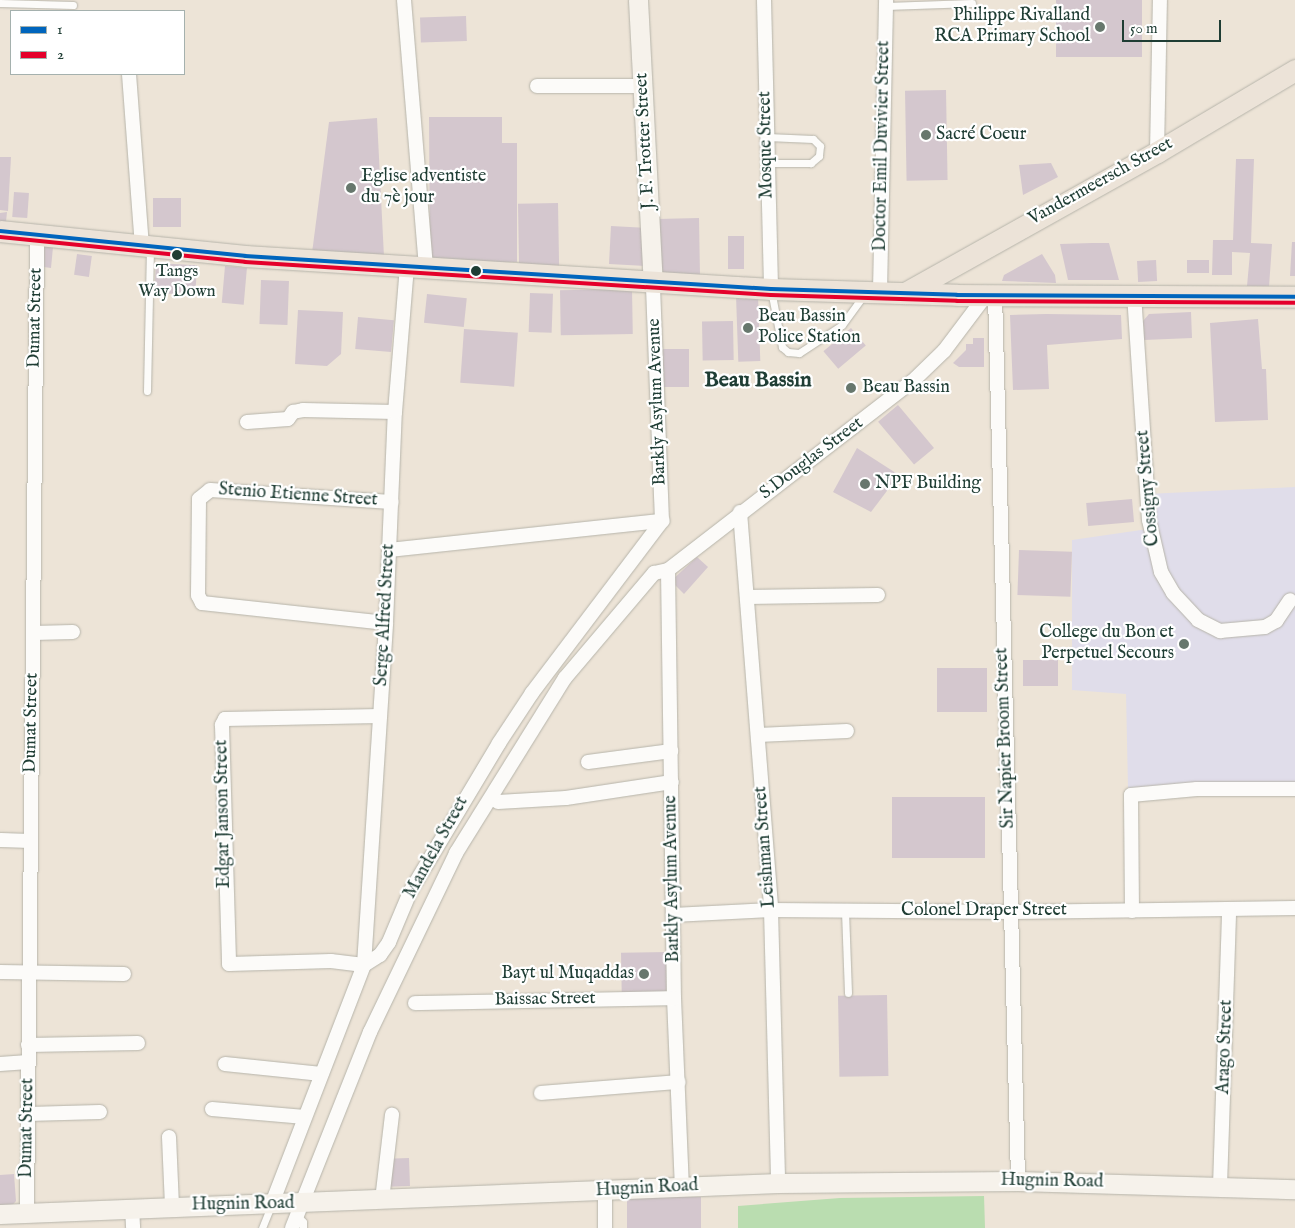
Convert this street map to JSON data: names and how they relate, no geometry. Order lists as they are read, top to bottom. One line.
{"streets":{"main road":["Vandermeersch Street"],"street":["J. F. Trotter Street","Mosque Street","Doctor Emil Duvivier Street","Dumat Street","Barkly Asylum Avenue","S.Douglas Street","Cossigny Street","Stenio Etienne Street","Serge Alfred Street","Sir Napier Broom Street","Edgar Janson Street","Leishman Street","Mandela Street","Colonel Draper Street","Baissac Street","Arago Street","Hugnin Road"]},"crossings":[["J. F. Trotter Street","Barkly Asylum Avenue"],["Dumat Street","Hugnin Road"],["Barkly Asylum Avenue","S.Douglas Street"],["Barkly Asylum Avenue","Mandela Street"],["Barkly Asylum Avenue","Colonel Draper Street"],["Barkly Asylum Avenue","Baissac Street"],["Barkly Asylum Avenue","Hugnin Road"],["S.Douglas Street","Sir Napier Broom Street"],["S.Douglas Street","Leishman Street"],["S.Douglas Street","Hugnin Road"],["Stenio Etienne Street","Serge Alfred Street"],["Serge Alfred Street","Edgar Janson Street"],["Serge Alfred Street","Mandela Street"],["Sir Napier Broom Street","Colonel Draper Street"],["Sir Napier Broom Street","Hugnin Road"],["Edgar Janson Street","Mandela Street"],["Leishman Street","Colonel Draper Street"],["Leishman Street","Hugnin Road"],["Colonel Draper Street","Arago Street"],["Arago Street","Hugnin Road"]],"districts":["Beau Bassin"],"places":["Philippe Rivalland RCA Primary School","Sacré Coeur","Eglise adventiste du 7è jour","Tangs Way Down","Beau Bassin Police Station","Beau Bassin","NPF Building","College du Bon et Perpetuel Secours","Bayt ul Muqaddas"],"lines":["transit line 1","transit line 2"],"legend":["1","2"],"scale_bar":"50 m"}
